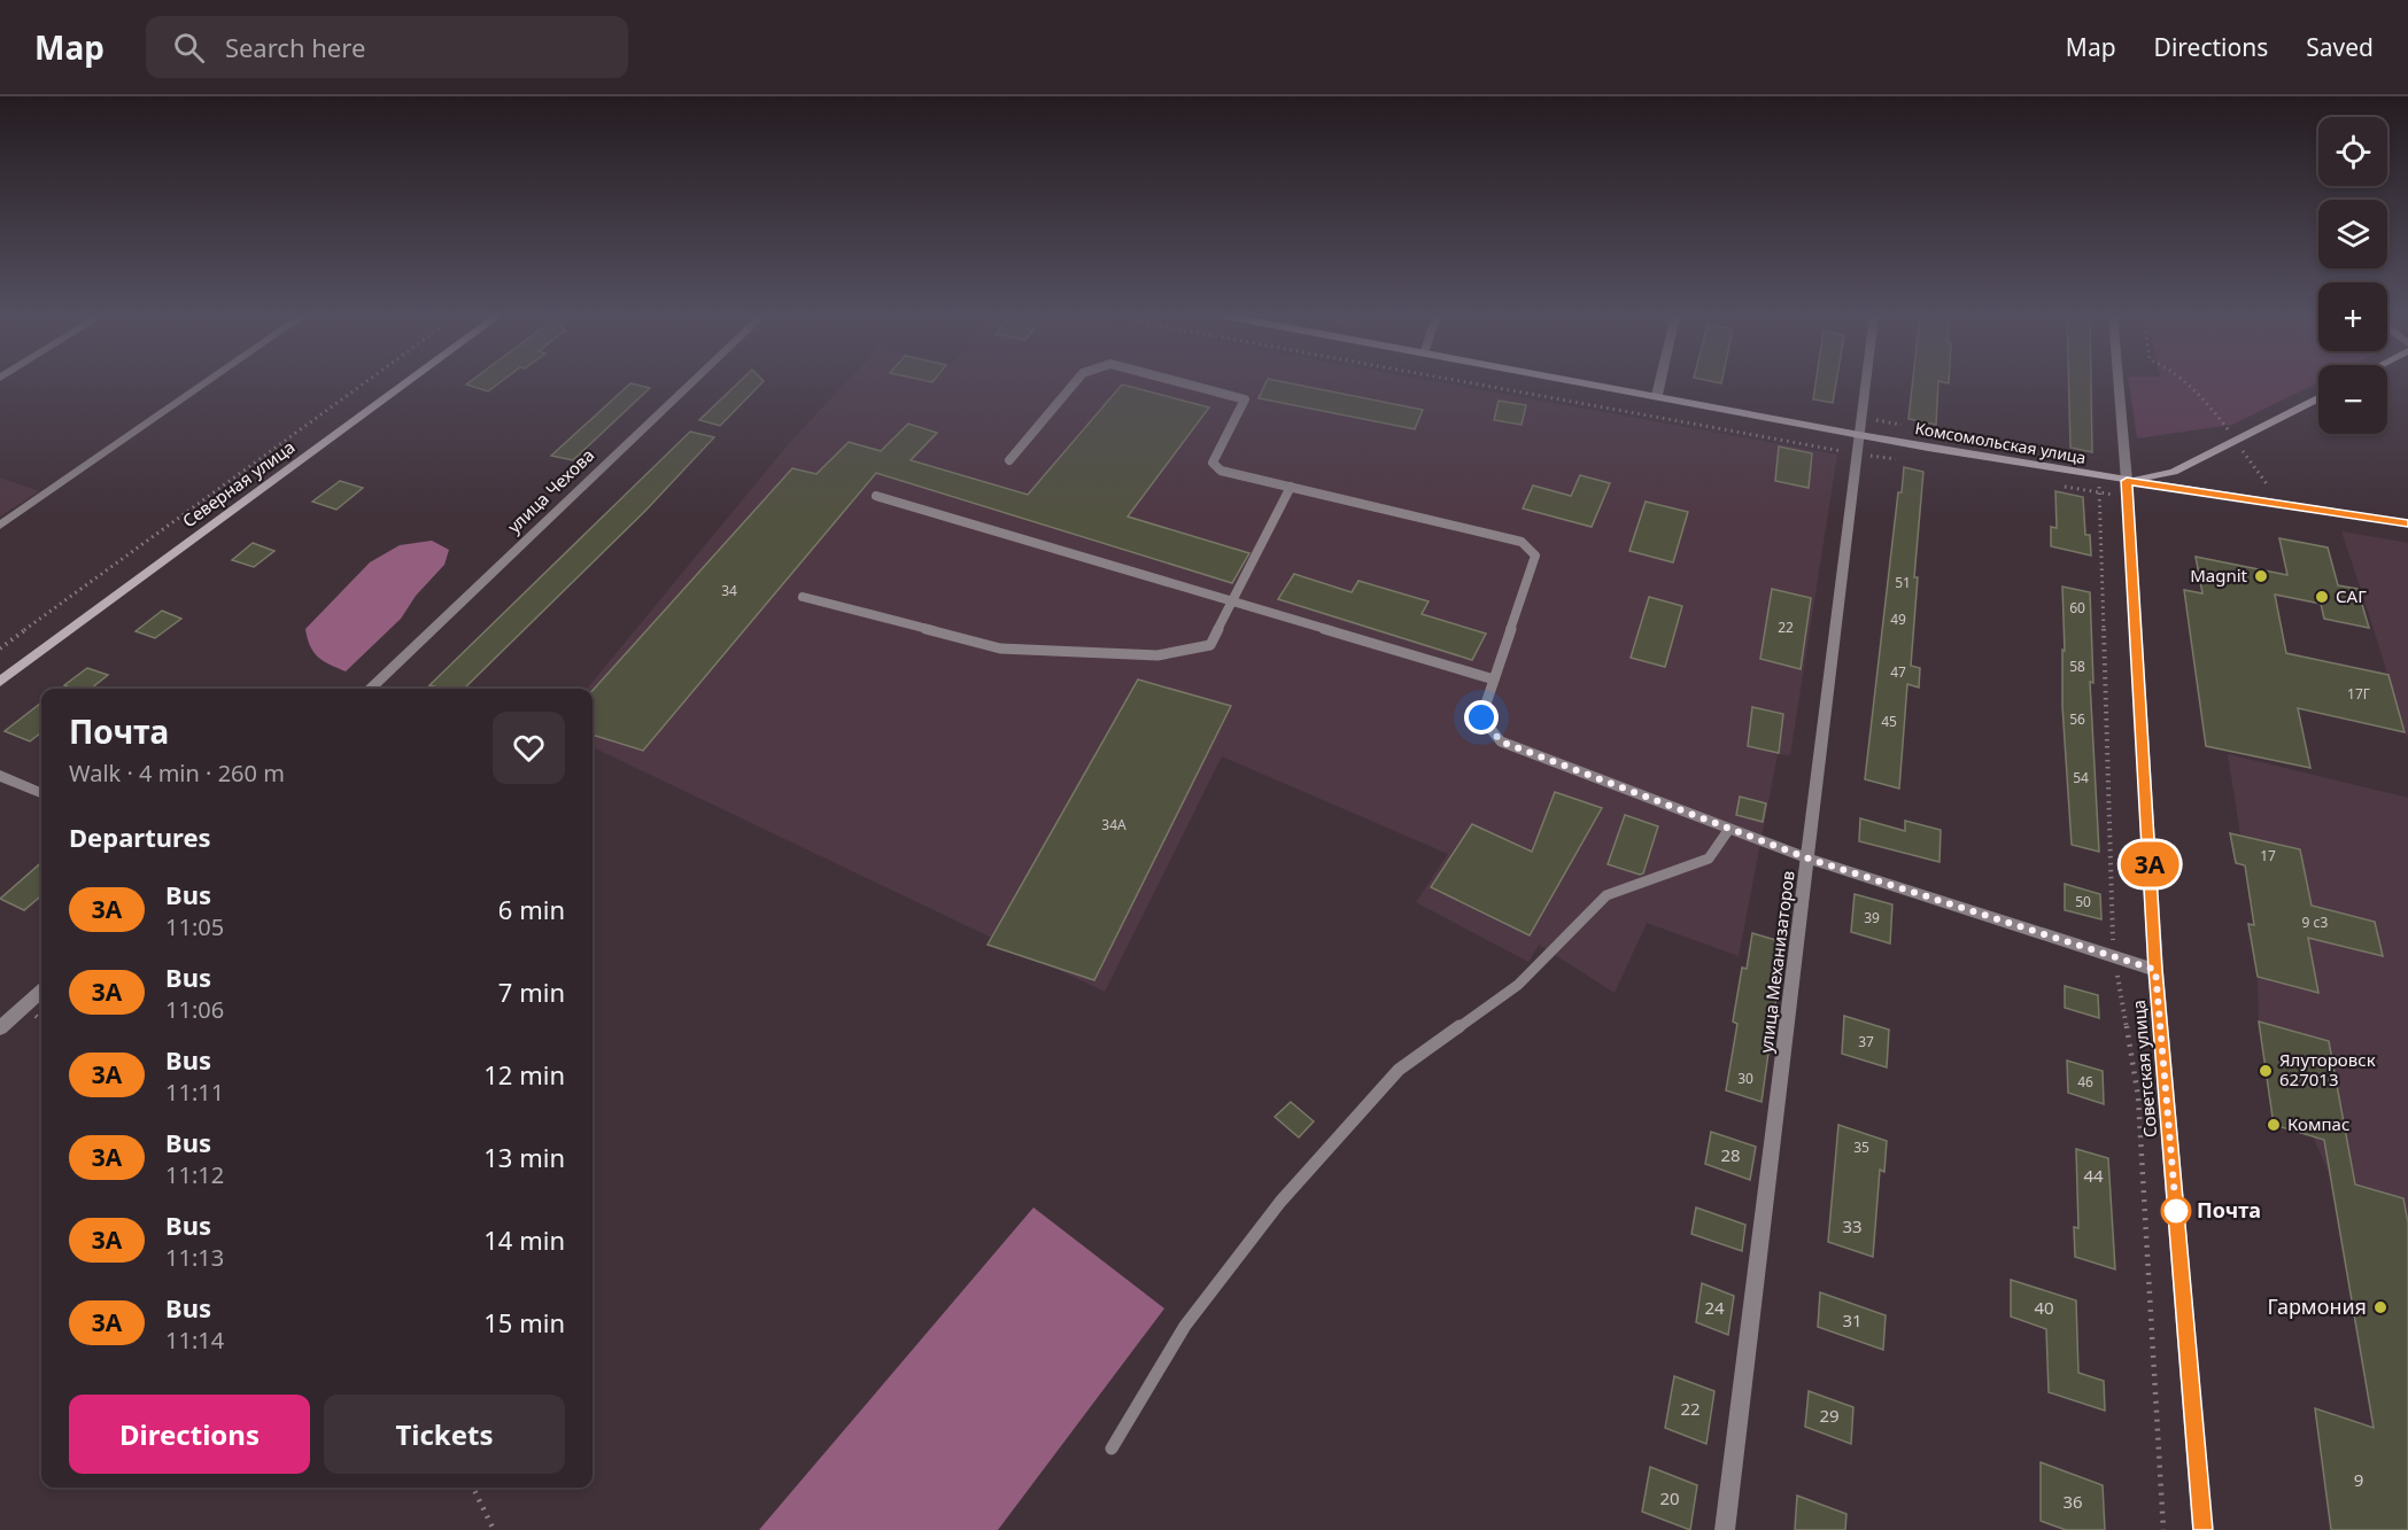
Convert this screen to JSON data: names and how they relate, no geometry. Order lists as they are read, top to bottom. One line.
{"streets":{"street":["Комсомольская улица","Северная улица","улица Чехова","улица Механизаторов","Советская улица"]},"crossings":[["Комсомольская улица","улица Механизаторов"],["Комсомольская улица","Советская улица"]],"places":["Magnit","САГ","Ялуторовск 627013","Компас","Почта","Гармония"],"lines":["bus line 3А"],"house_numbers":["51","34","60","49","22","58","47","17Г","56","45","54","34А","17","50","39","9 с3","37","30","46","35","28","44","33","24","40","31","22","29","9","20","36"],"page":{"header":"Map","search":"Search here","nav":["Map","Directions","Saved"],"on_map":"3А","map_buttons":["+","−"],"heading":[["Почта","Walk · 4 min · 260 m"],"Departures"],"list":[{"mark":"3А","name":"Bus","note":"11:05","value":"6 min"},{"mark":"3А","name":"Bus","note":"11:06","value":"7 min"},{"mark":"3А","name":"Bus","note":"11:11","value":"12 min"},{"mark":"3А","name":"Bus","note":"11:12","value":"13 min"},{"mark":"3А","name":"Bus","note":"11:13","value":"14 min"},{"mark":"3А","name":"Bus","note":"11:14","value":"15 min"}],"buttons":["Directions","Tickets"]}}
